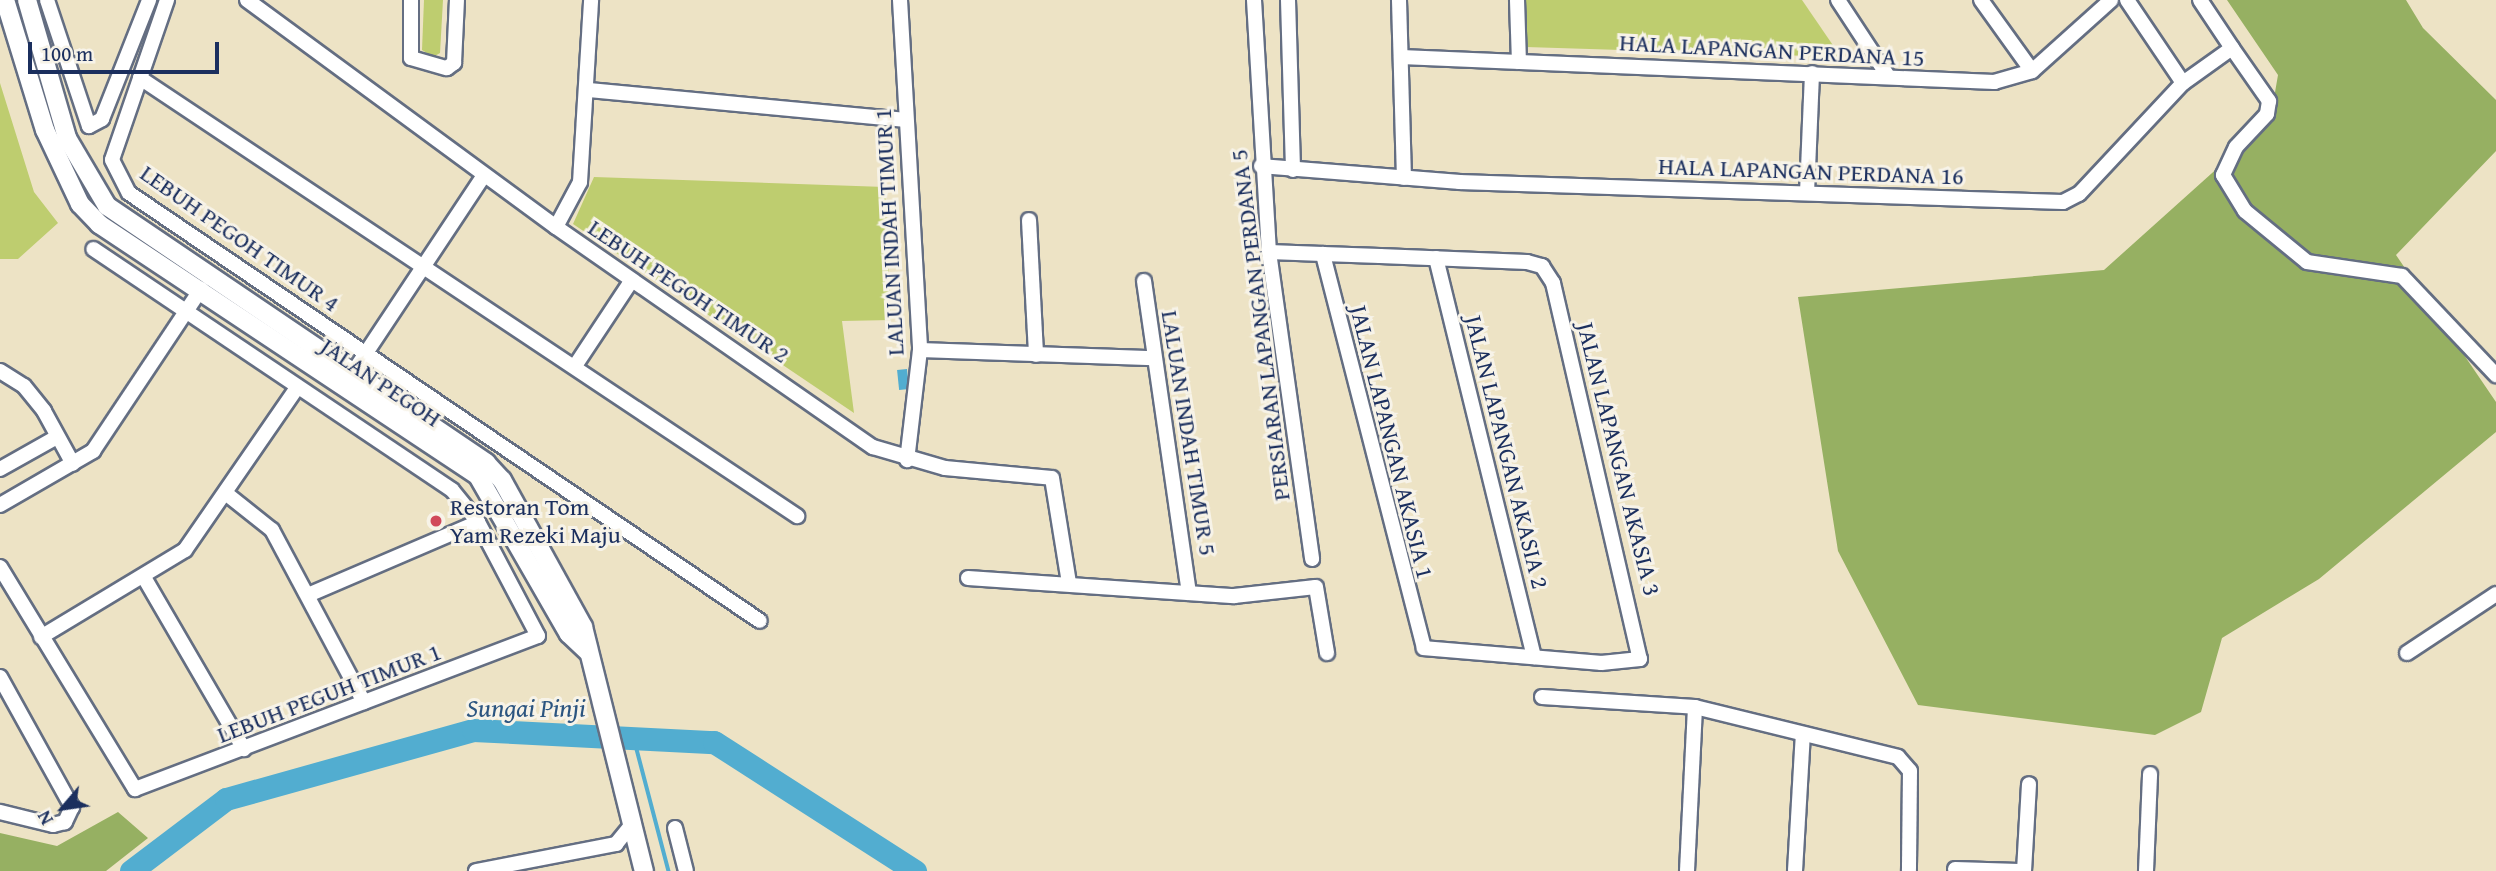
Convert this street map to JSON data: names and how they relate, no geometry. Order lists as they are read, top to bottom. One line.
{"streets":{"street":["HALA LAPANGAN PERDANA 15","HALA LAPANGAN PERDANA 16","LALUAN INDAH TIMUR 1","LEBUH PEGOH TIMUR 4","LEBUH PEGOH TIMUR 2","PERSIARAN LAPANGAN PERDANA 5","JALAN PEGOH","LALUAN INDAH TIMUR 5","JALAN LAPANGAN AKASIA 1","JALAN LAPANGAN AKASIA 2","JALAN LAPANGAN AKASIA 3","LEBUH PEGUH TIMUR 1"]},"crossings":[["HALA LAPANGAN PERDANA 16","PERSIARAN LAPANGAN PERDANA 5"],["LALUAN INDAH TIMUR 1","LEBUH PEGOH TIMUR 2"],["JALAN LAPANGAN AKASIA 1","JALAN LAPANGAN AKASIA 2"],["JALAN LAPANGAN AKASIA 1","JALAN LAPANGAN AKASIA 3"],["JALAN LAPANGAN AKASIA 2","JALAN LAPANGAN AKASIA 3"]],"water":["Sungai Pinji"],"places":["Restoran Tom Yam Rezeki Maju"],"scale_bar":"100 m","north":"bottom left"}
